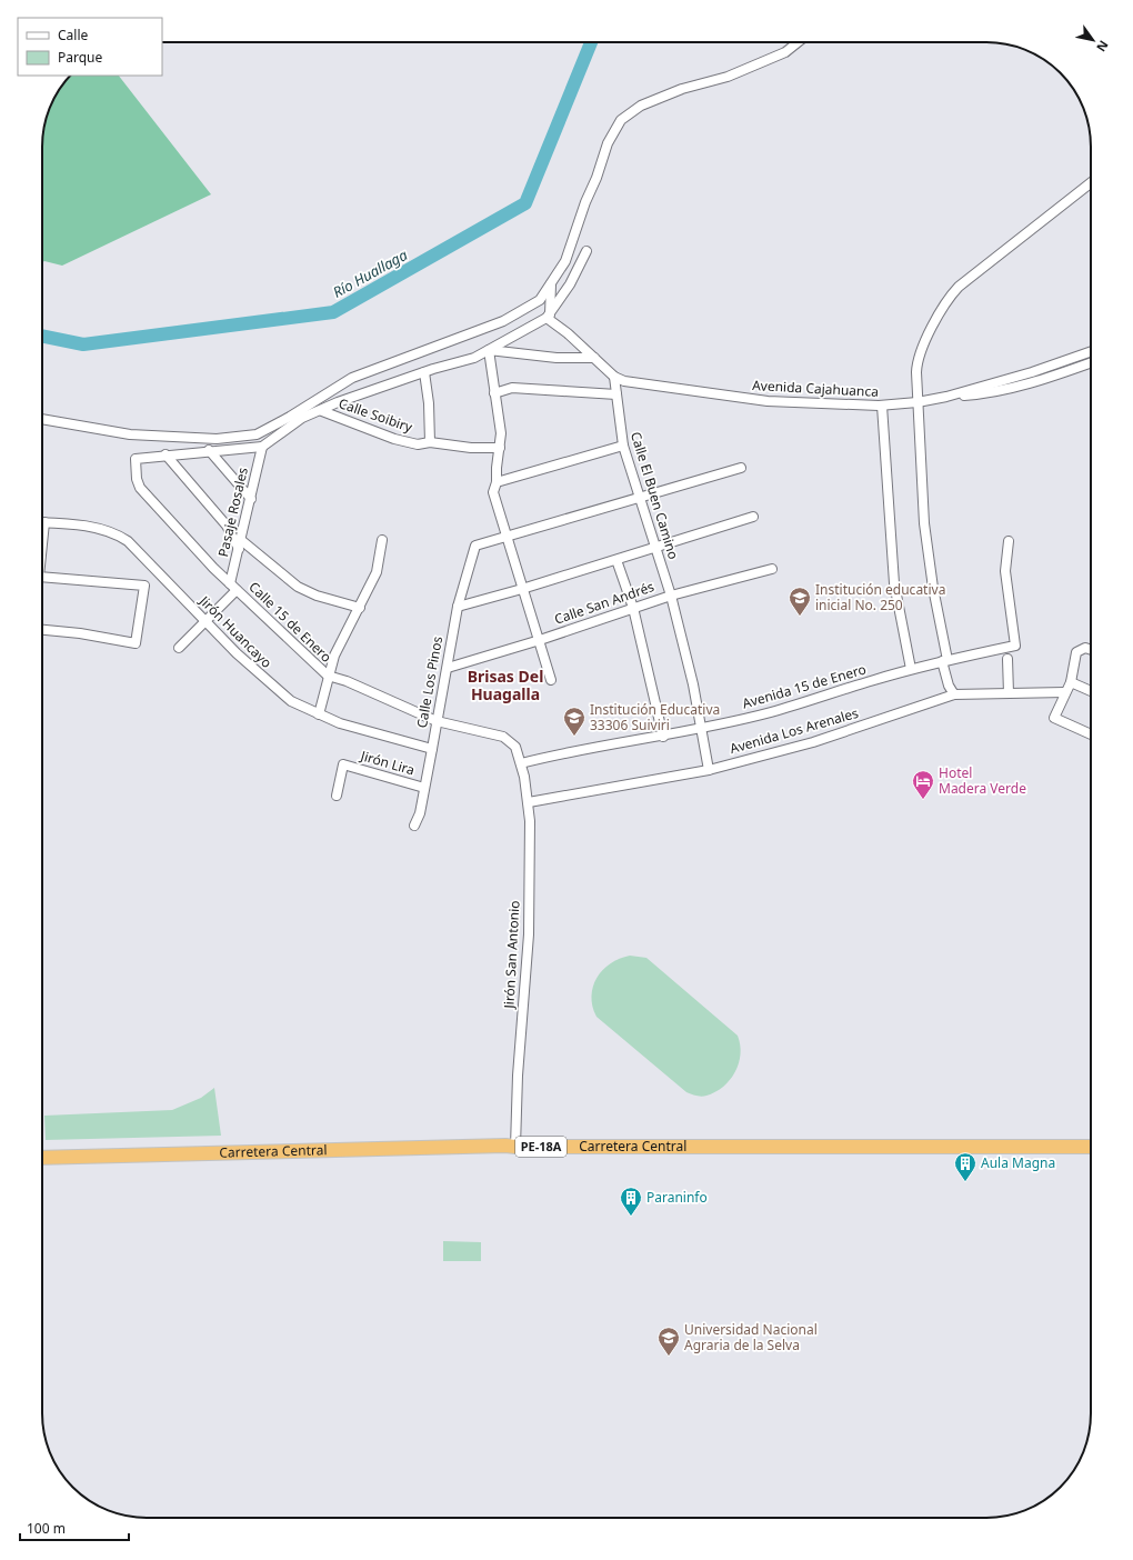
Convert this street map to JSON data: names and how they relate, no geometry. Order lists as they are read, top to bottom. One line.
{"streets":{"highway":["PE-18A","Carretera Central"],"street":["Avenida Cajahuanca","Calle Soibiry","Calle El Buen Camino","Pasaje Rosales","Calle San Andrés","Calle 15 de Enero","Jirón Huancayo","Calle Los Pinos","Avenida 15 de Enero","Avenida Los Arenales","Jirón Lira","Jirón San Antonio"]},"crossings":[["Avenida Cajahuanca","Calle El Buen Camino"],["Calle El Buen Camino","Calle San Andrés"],["Calle El Buen Camino","Avenida 15 de Enero"],["Calle El Buen Camino","Avenida Los Arenales"],["Pasaje Rosales","Calle 15 de Enero"],["Calle San Andrés","Calle Los Pinos"],["Calle 15 de Enero","Calle Los Pinos"],["Calle 15 de Enero","Avenida 15 de Enero"],["Calle 15 de Enero","Jirón San Antonio"],["Jirón Huancayo","Calle Los Pinos"],["Calle Los Pinos","Jirón Lira"],["Avenida 15 de Enero","Jirón San Antonio"],["Avenida Los Arenales","Jirón San Antonio"],["Jirón San Antonio","Carretera Central"]],"districts":["Brisas Del Huagalla"],"water":["Río Huallaga"],"places":{"school or university":["Institución educativa inicial No. 250","Institución Educativa 33306 Suiviri","Universidad Nacional Agraria de la Selva"],"hotel":["Hotel Madera Verde"],"building":["Aula Magna","Paraninfo"]},"legend":["Calle","Parque"],"scale_bar":"100 m","north":"bottom right"}
